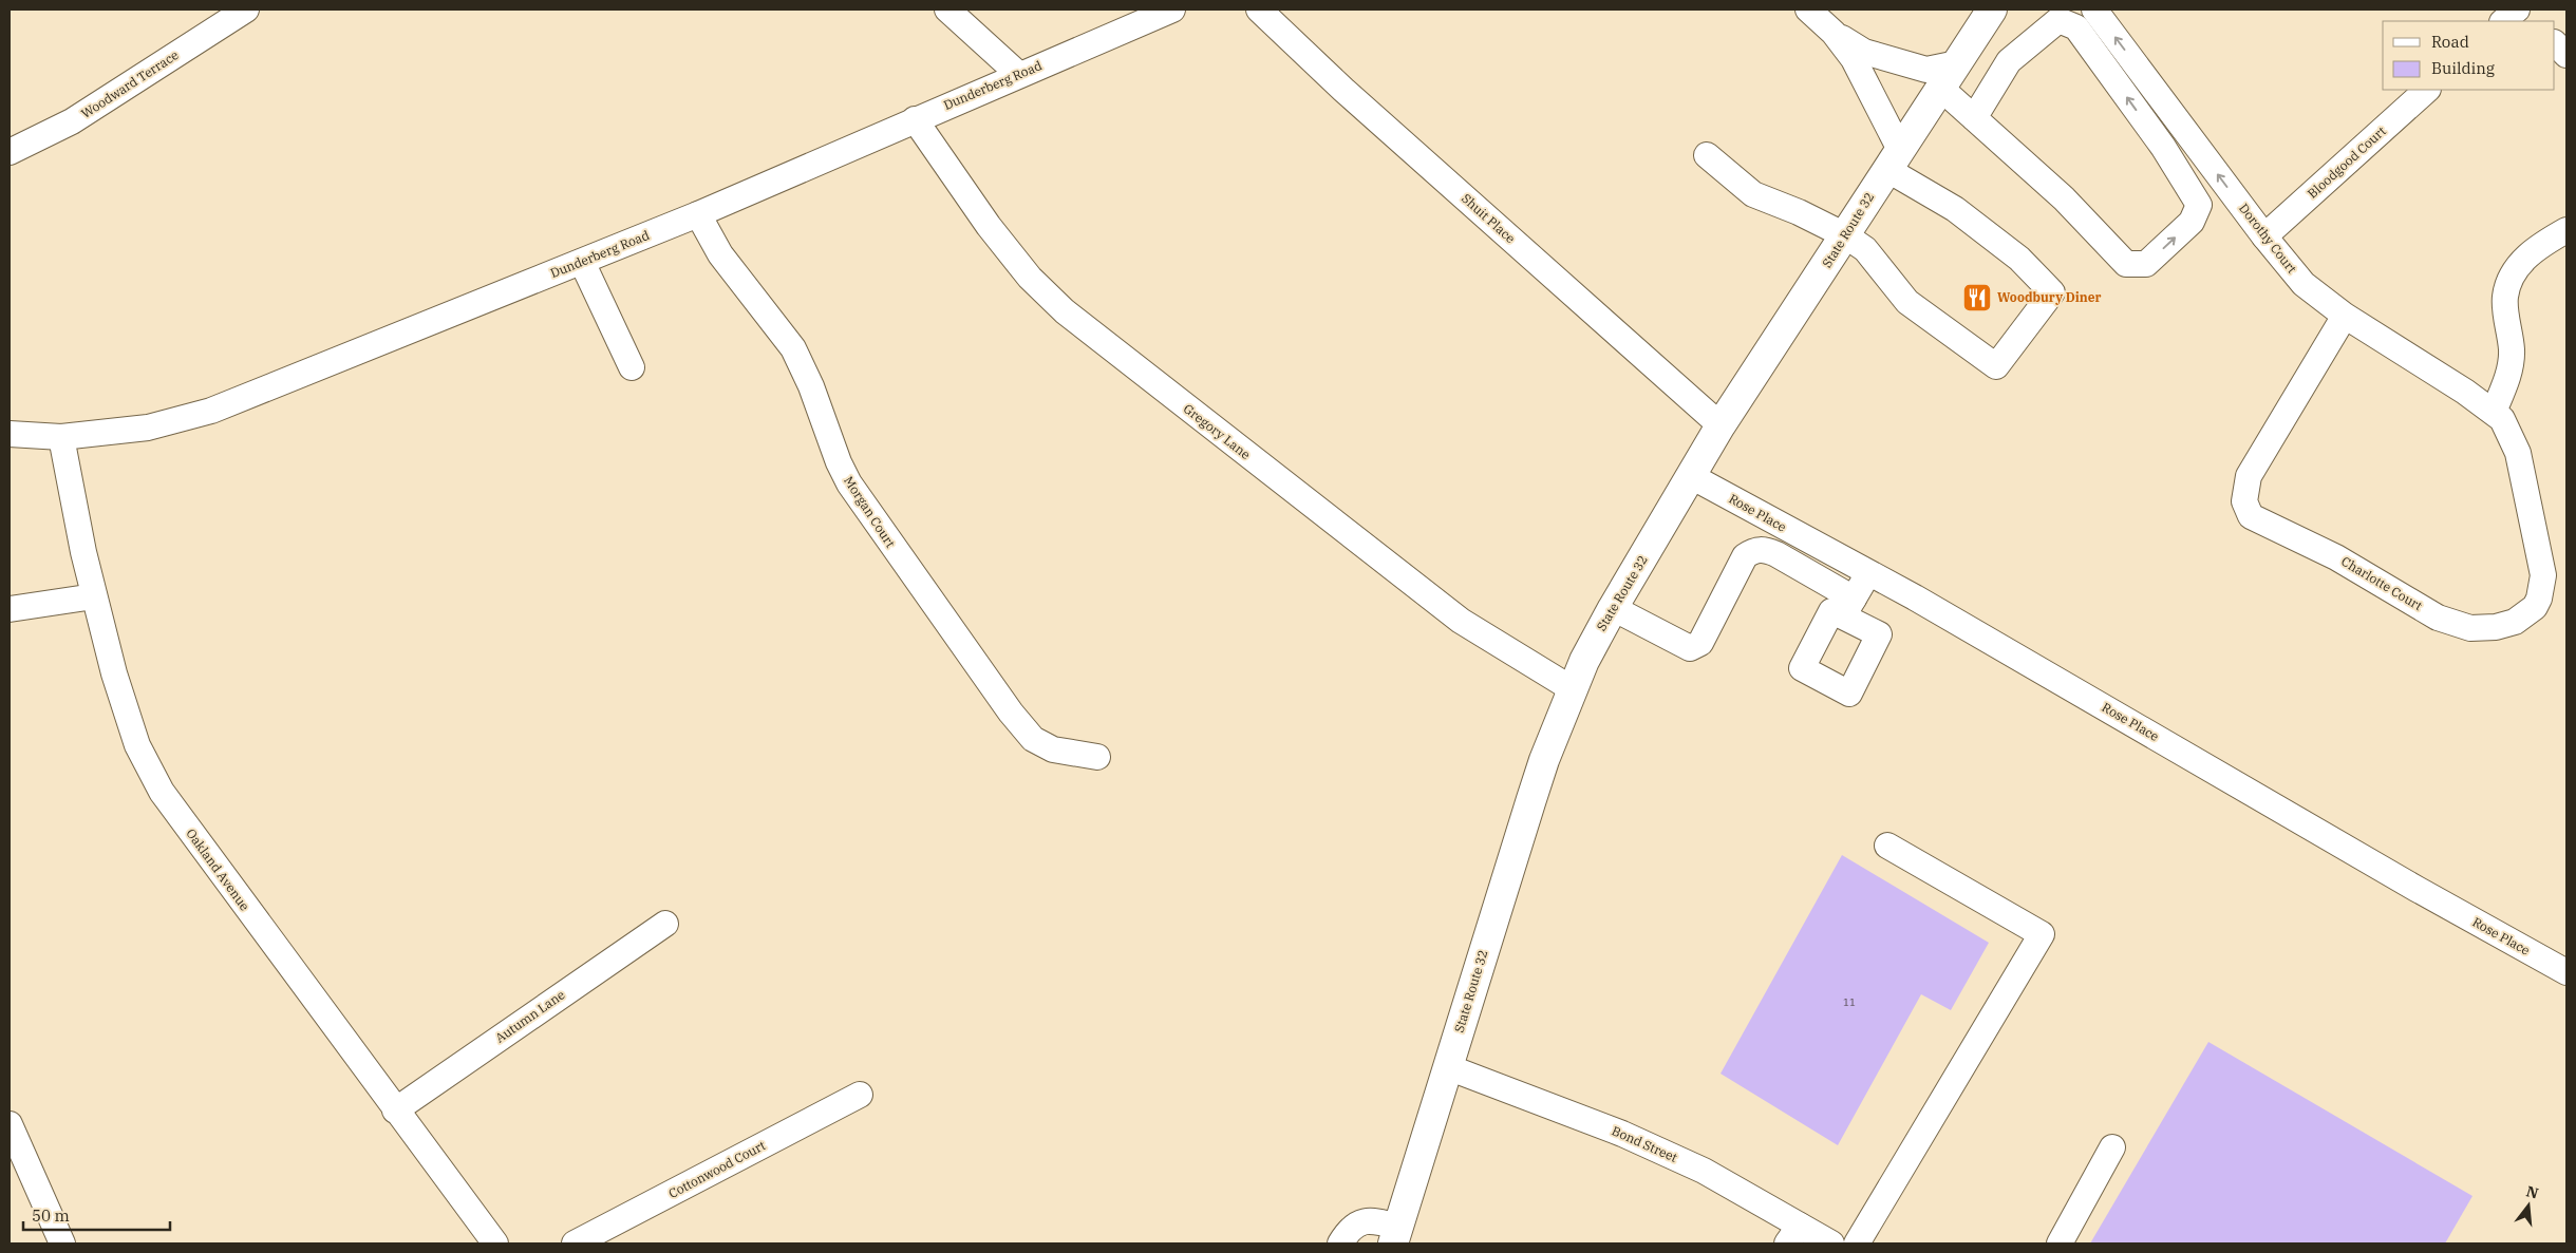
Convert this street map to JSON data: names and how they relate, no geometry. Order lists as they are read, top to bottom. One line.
{"streets":{"main road":["State Route 32"],"street":["Woodward Terrace","Dunderberg Road","Bloodgood Court","Shuit Place","Dorothy Court","Gregory Lane","Morgan Court","Rose Place","Charlotte Court","Oakland Avenue","Autumn Lane","Bond Street","Cottonwood Court"]},"crossings":[["Dunderberg Road","Gregory Lane"],["Dunderberg Road","Morgan Court"],["Dunderberg Road","Oakland Avenue"],["Bloodgood Court","Dorothy Court"],["Shuit Place","State Route 32"],["State Route 32","Gregory Lane"],["State Route 32","Rose Place"],["State Route 32","Bond Street"],["Dorothy Court","Charlotte Court"],["Oakland Avenue","Autumn Lane"]],"one_way":["Dorothy Court"],"places":{"restaurant":["Woodbury Diner"]},"house_numbers":["11"],"legend":["Road","Building"],"scale_bar":"50 m","north":"top"}
